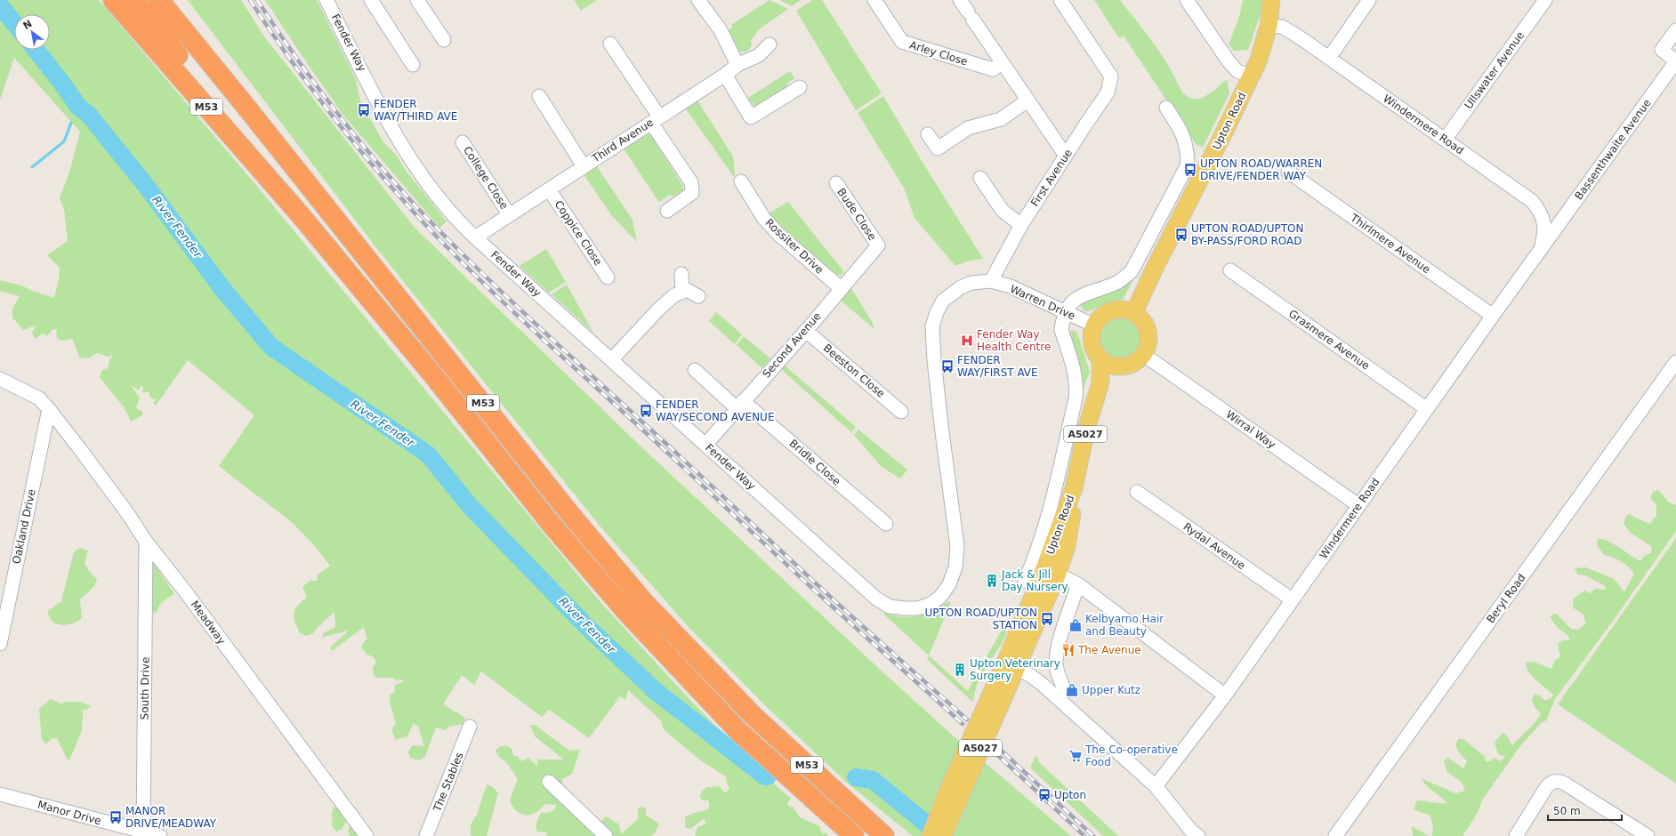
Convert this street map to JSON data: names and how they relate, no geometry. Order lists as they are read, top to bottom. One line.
{"streets":{"highway":["M53"],"main road":["Upton Road","A5027"],"street":["Fender Way","Arley Close","Ullswater Avenue","Windermere Road","Third Avenue","Bassenthwaite Avenue","College Close","First Avenue","Bude Close","Coppice Close","Thirlmere Avenue","Rossiter Drive","Warren Drive","Grasmere Avenue","Second Avenue","Beeston Close","Wirral Way","Bridle Close","Oakland Drive","Rydal Avenue","Beryl Road","Meadway","South Drive","The Stables","Manor Drive"]},"crossings":[["Fender Way","Third Avenue"],["Fender Way","First Avenue"],["Fender Way","Warren Drive"],["Fender Way","Second Avenue"],["Ullswater Avenue","Windermere Road"],["Upton Road","Windermere Road"],["Upton Road","Warren Drive"],["Upton Road","Wirral Way"],["Windermere Road","Bassenthwaite Avenue"],["Windermere Road","Thirlmere Avenue"],["Windermere Road","Grasmere Avenue"],["Windermere Road","Wirral Way"],["Windermere Road","Rydal Avenue"],["Third Avenue","College Close"],["Third Avenue","Coppice Close"],["First Avenue","Warren Drive"],["Bude Close","Second Avenue"],["Rossiter Drive","Second Avenue"],["Warren Drive","Wirral Way"],["Second Avenue","Beeston Close"],["Second Avenue","Bridle Close"],["Oakland Drive","Meadway"],["Meadway","South Drive"],["South Drive","Manor Drive"]],"water":["River Fender"],"places":{"bus stop":["FENDER WAY/THIRD AVE","UPTON ROAD/WARREN DRIVE/FENDER WAY","UPTON ROAD/UPTON BY-PASS/FORD ROAD","FENDER WAY/FIRST AVE","FENDER WAY/SECOND AVENUE","UPTON ROAD/UPTON STATION","MANOR DRIVE/MEADWAY"],"hospital":["Fender Way Health Centre"],"building":["Jack & Jill Day Nursery","Upton Veterinary Surgery"],"shop":["Kelbyarno Hair and Beauty","Upper Kutz"],"restaurant":["The Avenue"],"supermarket":["The Co-operative Food"],"station":["Upton"]},"scale_bar":"50 m","north":"top left"}
